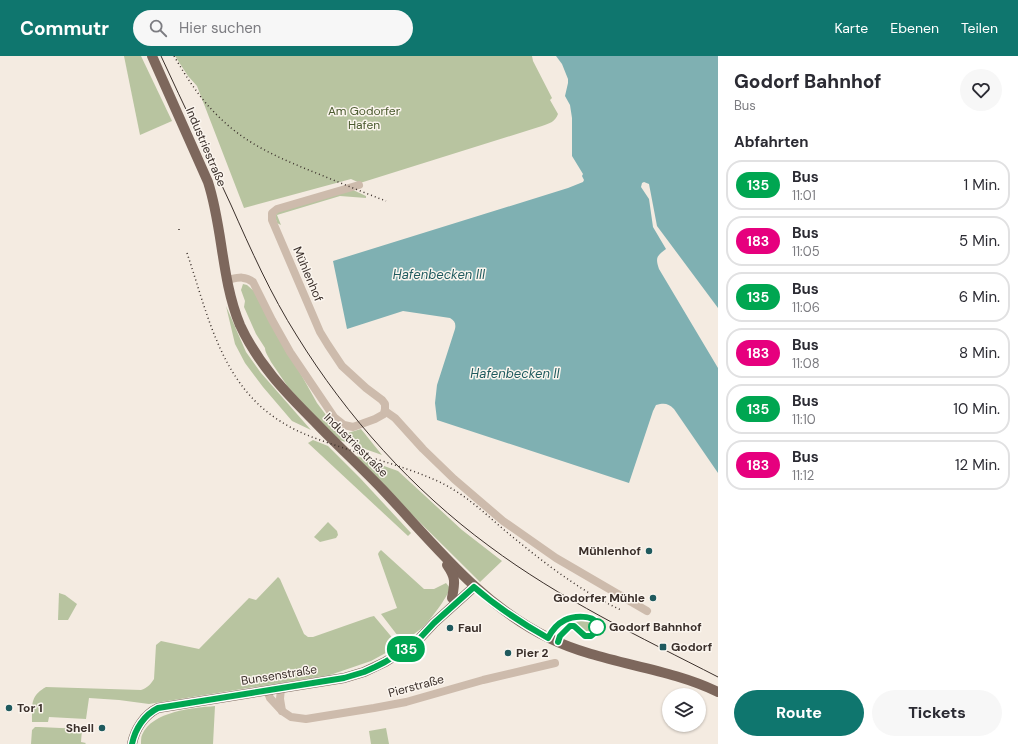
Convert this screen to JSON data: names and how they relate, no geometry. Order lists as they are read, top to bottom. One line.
{"streets":{"main road":["Industriestraße","Bunsenstraße"],"street":["Mühlenhof","Pierstraße"]},"crossings":[["Industriestraße","Bunsenstraße"],["Bunsenstraße","Pierstraße"]],"water":["Hafenbecken III","Hafenbecken II"],"parks":["Am Godorfer Hafen"],"places":{"other":["Mühlenhof","Godorfer Mühle","Godorf Bahnhof","Faul","Pier 2","Tor 1","Shell"],"transit":["Godorf"]},"lines":["bus line 135"],"page":{"header":"Commutr","search":"Hier suchen","nav":["Karte","Ebenen","Teilen"],"on_map":"135","heading":[["Godorf Bahnhof","Bus"],"Abfahrten"],"list":[{"mark":"135","name":"Bus","note":"11:01","value":"1 Min."},{"mark":"183","name":"Bus","note":"11:05","value":"5 Min."},{"mark":"135","name":"Bus","note":"11:06","value":"6 Min."},{"mark":"183","name":"Bus","note":"11:08","value":"8 Min."},{"mark":"135","name":"Bus","note":"11:10","value":"10 Min."},{"mark":"183","name":"Bus","note":"11:12","value":"12 Min."}],"buttons":["Route","Tickets"]}}
